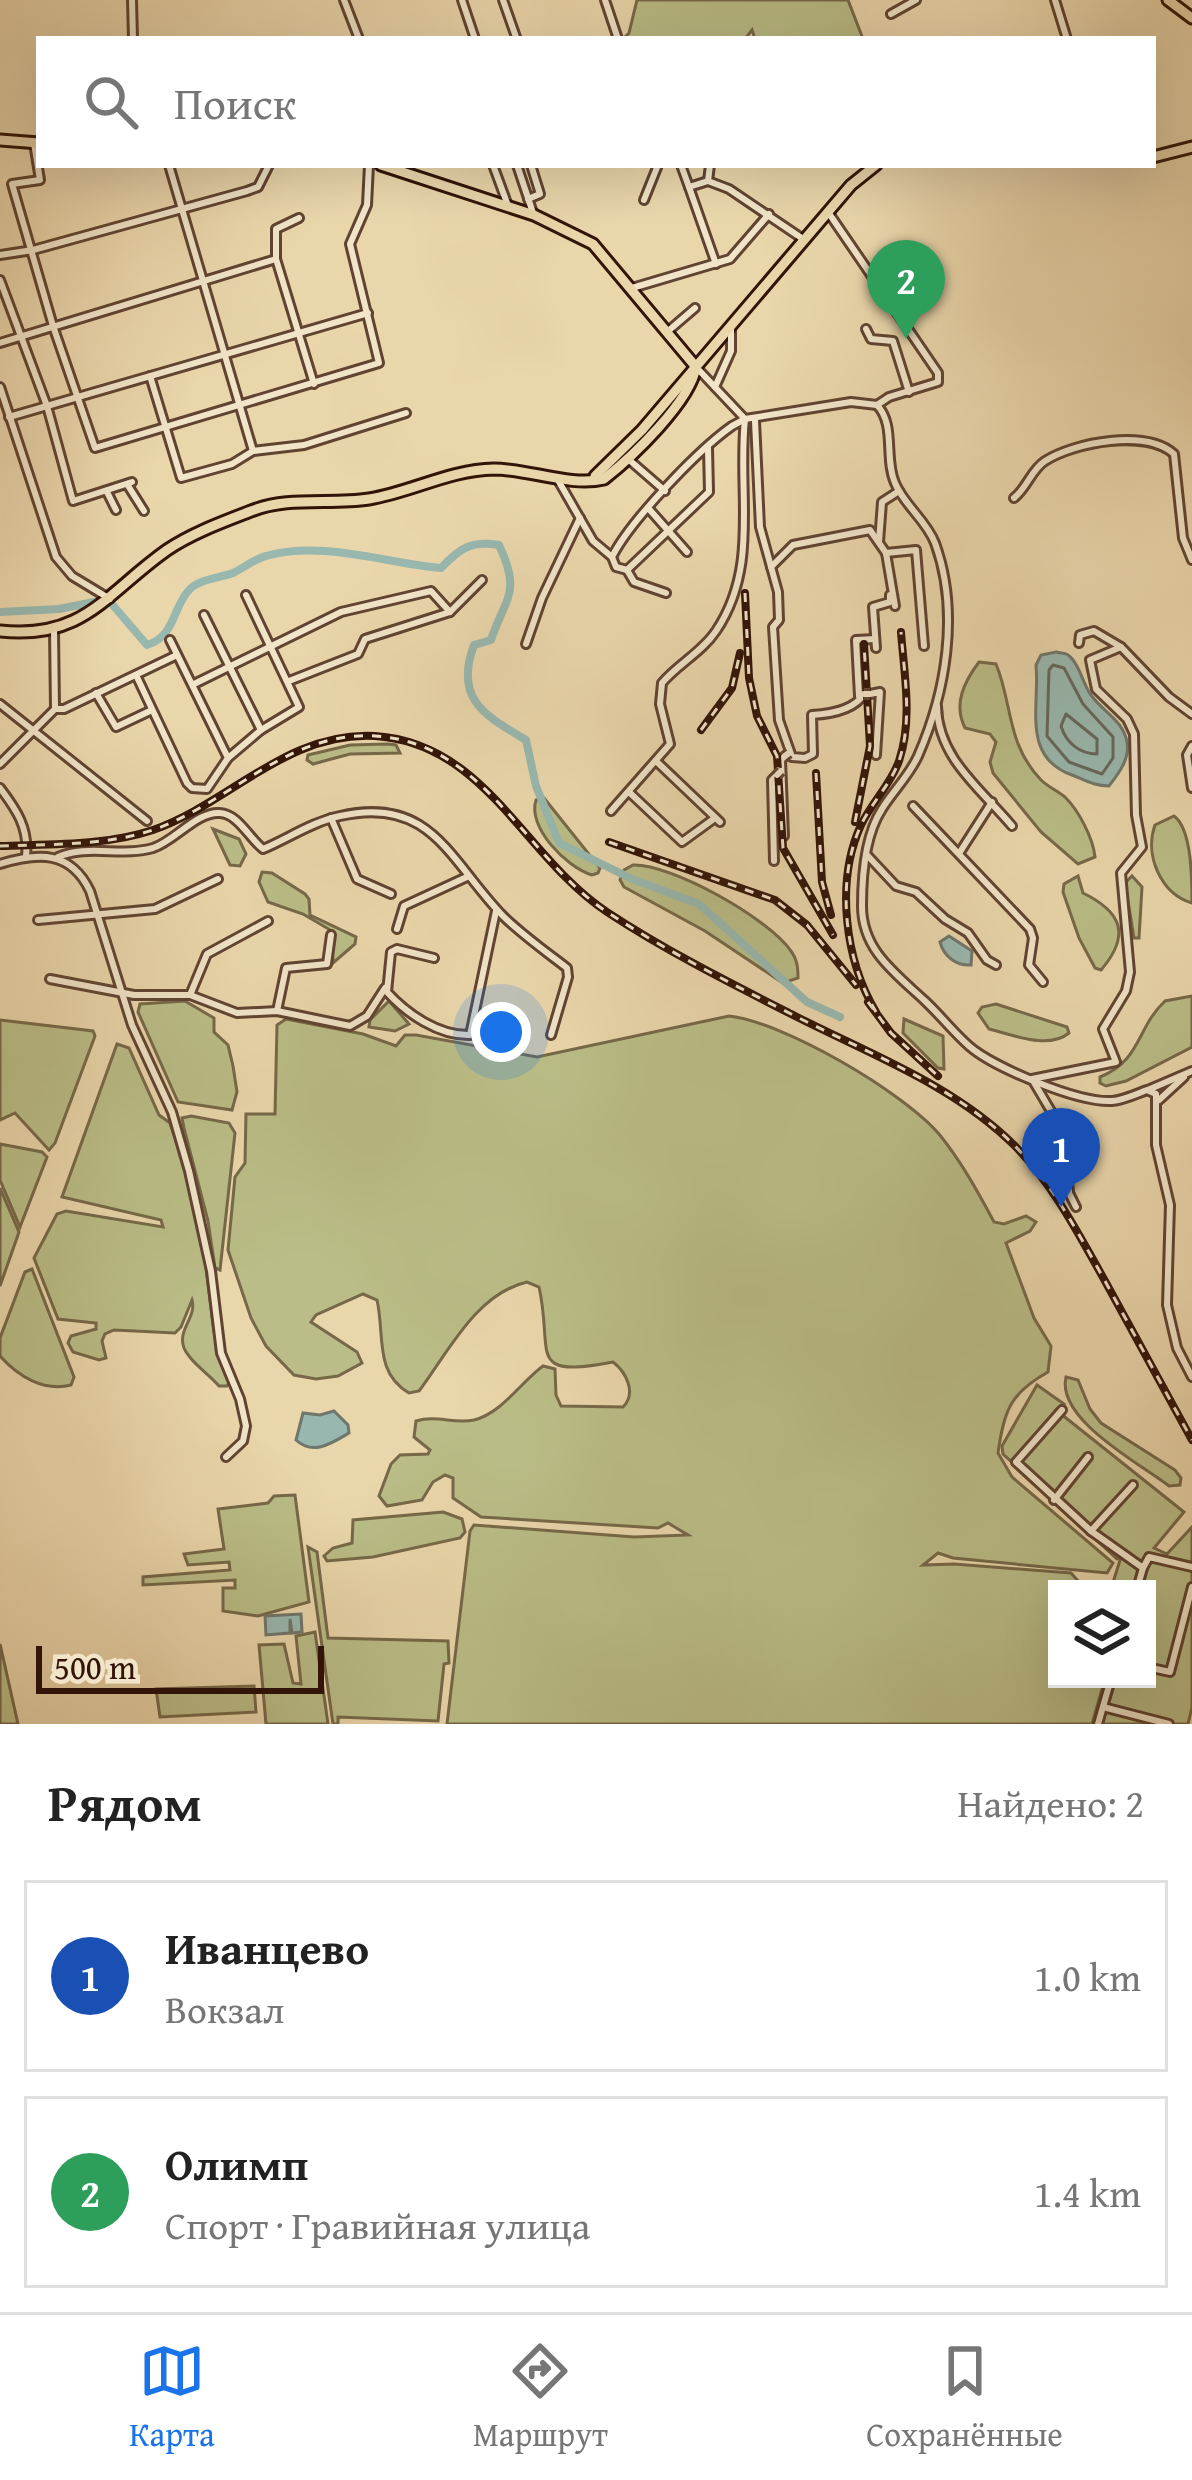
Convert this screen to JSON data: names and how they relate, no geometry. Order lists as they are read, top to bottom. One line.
{"scale_bar":"500 m","page":{"search":"Поиск","pins":["2","1"],"scale":"500 m","heading":["Рядом","Найдено: 2"],"list":[{"mark":"1","name":"Иванцево","note":"Вокзал","value":"1.0 km"},{"mark":"2","name":"Олимп","note":"Спорт · Гравийная улица","value":"1.4 km"}],"nav":["Карта","Маршрут","Сохранённые"]}}
